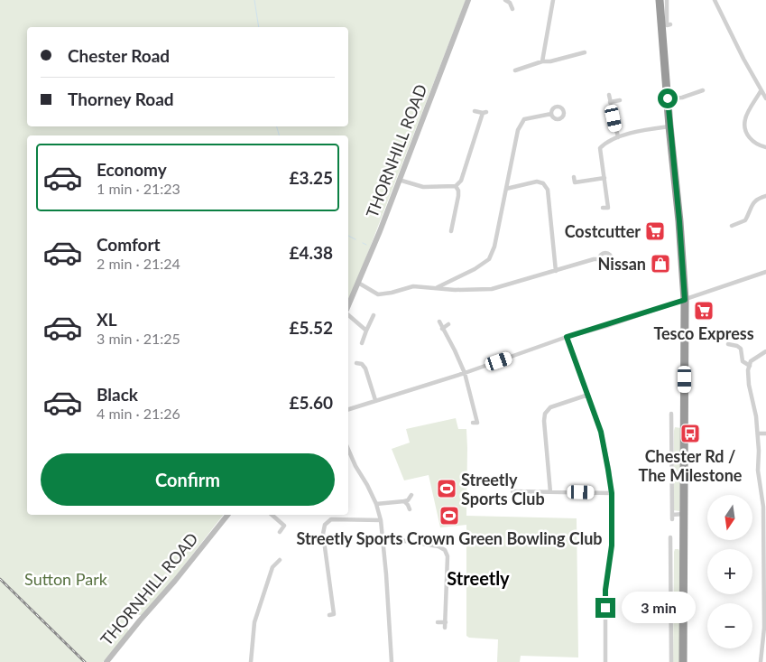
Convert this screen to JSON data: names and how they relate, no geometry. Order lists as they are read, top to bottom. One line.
{"streets":{"main road":["THORNHILL ROAD"]},"districts":["Streetly"],"parks":["Sutton Park"],"places":{"supermarket":["Costcutter","Tesco Express"],"shop":["Nissan"],"bus stop":["Chester Rd / The Milestone"],"sports":["Streetly Sports Club","Streetly Sports Crown Green Bowling Club"]},"north":"bottom","page":{"banner":["Chester Road","Thorney Road"],"list":[{"name":"Economy","note":"1 min · 21:23","value":"£3.25"},{"name":"Comfort","note":"2 min · 21:24","value":"£4.38"},{"name":"XL","note":"3 min · 21:25","value":"£5.52"},{"name":"Black","note":"4 min · 21:26","value":"£5.60"}],"buttons":"Confirm","map_buttons":["+","−"],"bubble":"3 min"}}
